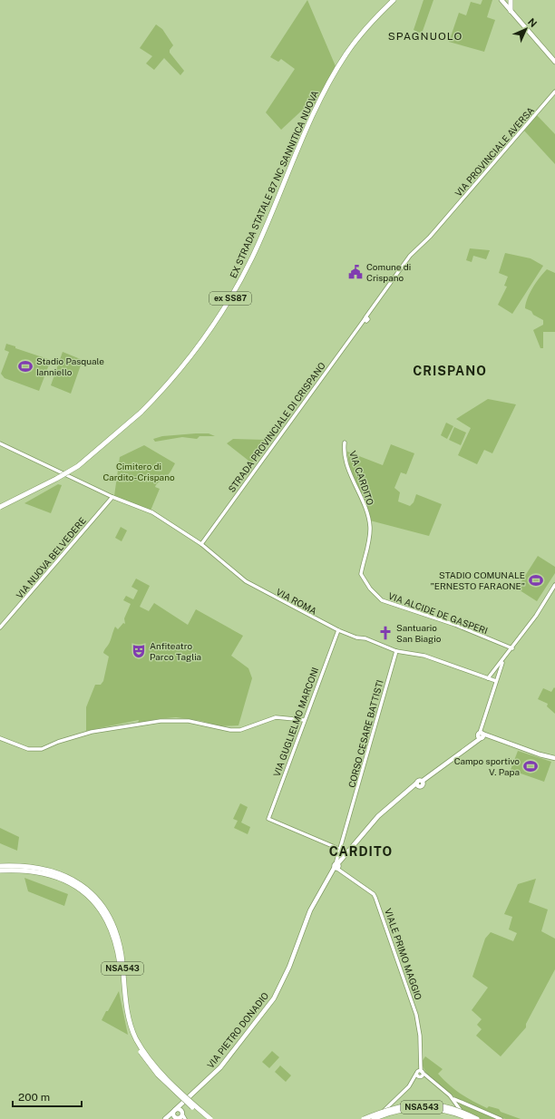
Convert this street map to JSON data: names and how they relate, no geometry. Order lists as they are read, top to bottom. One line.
{"streets":{"highway":["EX STRADA STATALE 87 NC SANNITICA NUOVA","ex SS87","NSA543"],"main road":["VIA PIETRO DONADIO"],"street":["VIA PROVINCIALE AVERSA","STRADA PROVINCIALE DI CRISPANO","VIA CARDITO","VIA NUOVA BELVEDERE","VIA ROMA","VIA ALCIDE DE GASPERI","VIA GUGLIELMO MARCONI","CORSO CESARE BATTISTI","VIALE PRIMO MAGGIO"]},"crossings":[["VIA PROVINCIALE AVERSA","STRADA PROVINCIALE DI CRISPANO"],["STRADA PROVINCIALE DI CRISPANO","VIA ROMA"],["VIA CARDITO","VIA ALCIDE DE GASPERI"],["VIA NUOVA BELVEDERE","VIA ROMA"],["VIA ROMA","VIA GUGLIELMO MARCONI"],["VIA ROMA","CORSO CESARE BATTISTI"],["VIA GUGLIELMO MARCONI","CORSO CESARE BATTISTI"],["CORSO CESARE BATTISTI","VIALE PRIMO MAGGIO"],["CORSO CESARE BATTISTI","VIA PIETRO DONADIO"],["VIALE PRIMO MAGGIO","VIA PIETRO DONADIO"]],"districts":["SPAGNUOLO","CRISPANO","CARDITO"],"parks":["Cimitero di Cardito-Crispano"],"places":{"public building":["Comune di Crispano"],"sports":["Stadio Pasquale Ianniello","STADIO COMUNALE \"ERNESTO FARAONE\"","Campo sportivo V. Papa"],"church":["Santuario San Biagio"],"theatre":["Anfiteatro Parco Taglia"]},"scale_bar":"200 m","north":"top right"}
